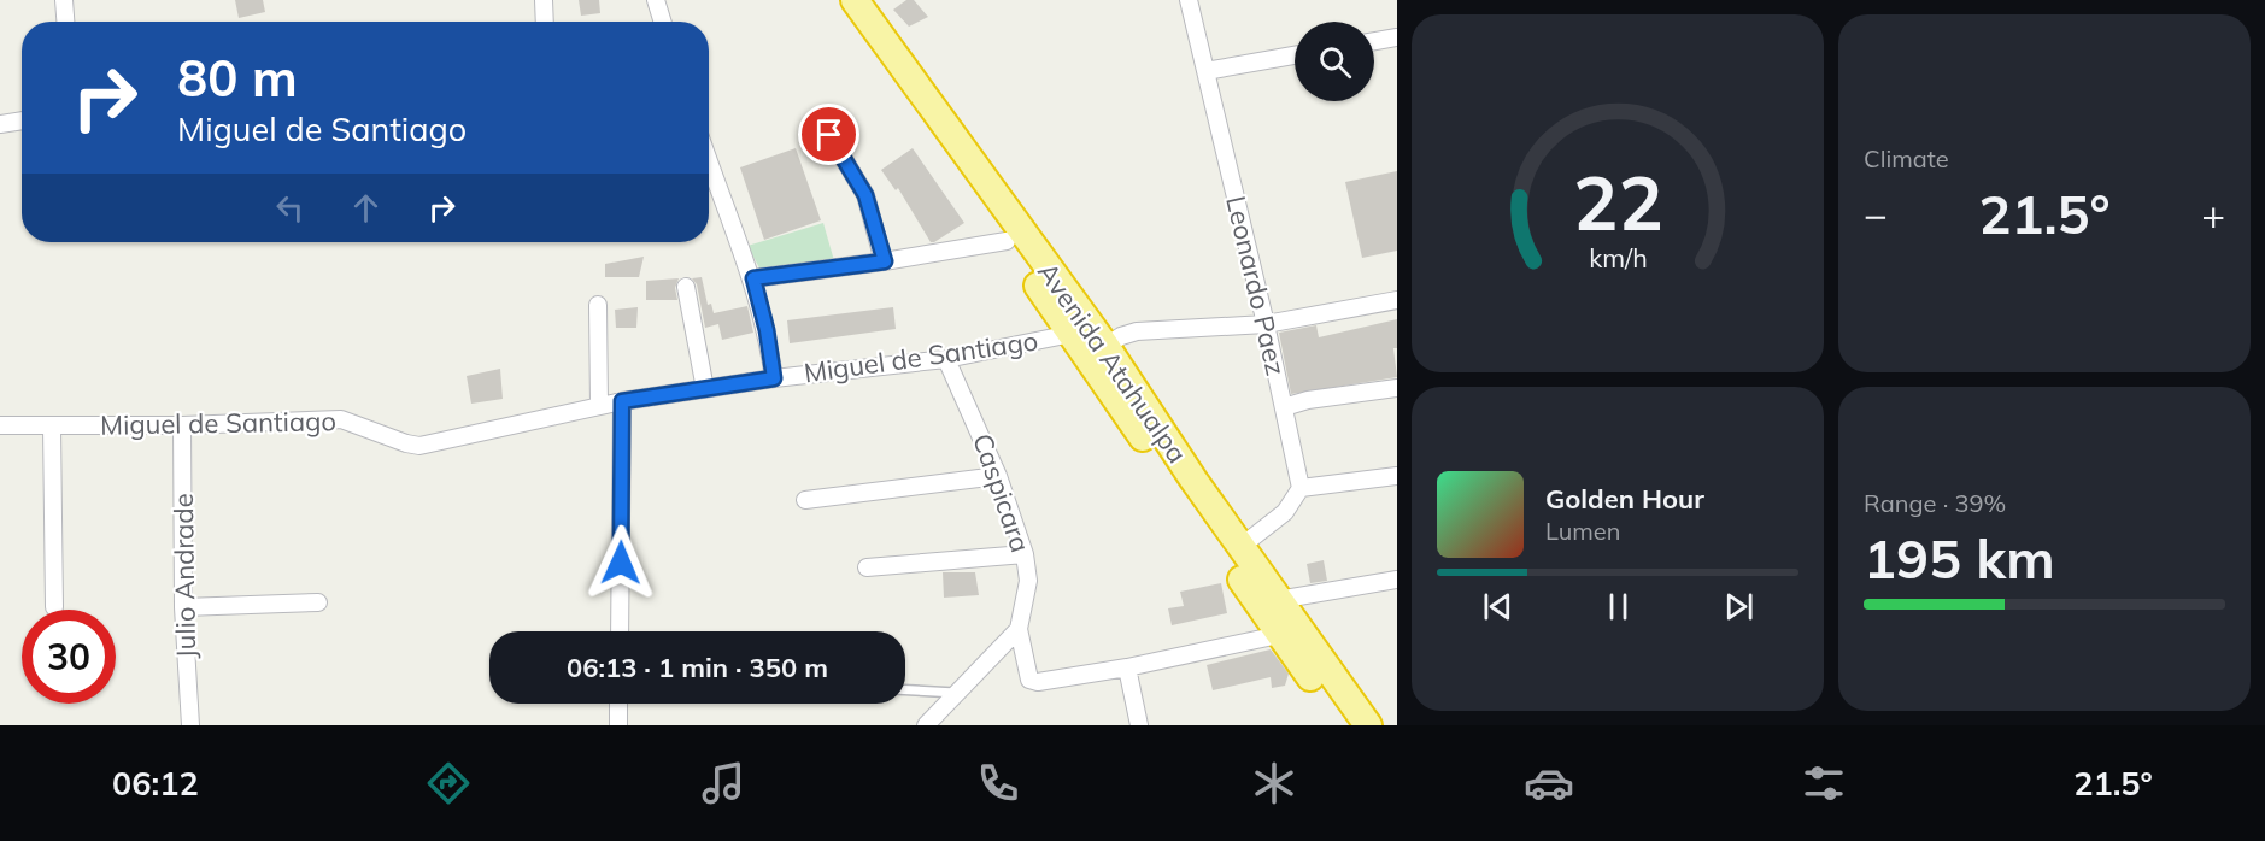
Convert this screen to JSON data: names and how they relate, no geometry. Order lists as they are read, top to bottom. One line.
{"streets":{"highway":["Avenida Atahualpa"],"street":["Leonardo Paez","Miguel de Santiago","Caspicara","Julio Andrade"]},"crossings":[["Miguel de Santiago","Avenida Atahualpa"],["Miguel de Santiago","Caspicara"],["Miguel de Santiago","Julio Andrade"]],"page":{"tile":["Climate",["Range · 39%","195 km"]],"turn":["80 m","Miguel de Santiago"],"heat":["−","21.5°","+"],"song":["Golden Hour","Lumen"],"limit":"30","trip":"06:13 · 1 min · 350 m","tabs":["06:12","21.5°"],"gauge":["22","km/h"]}}
